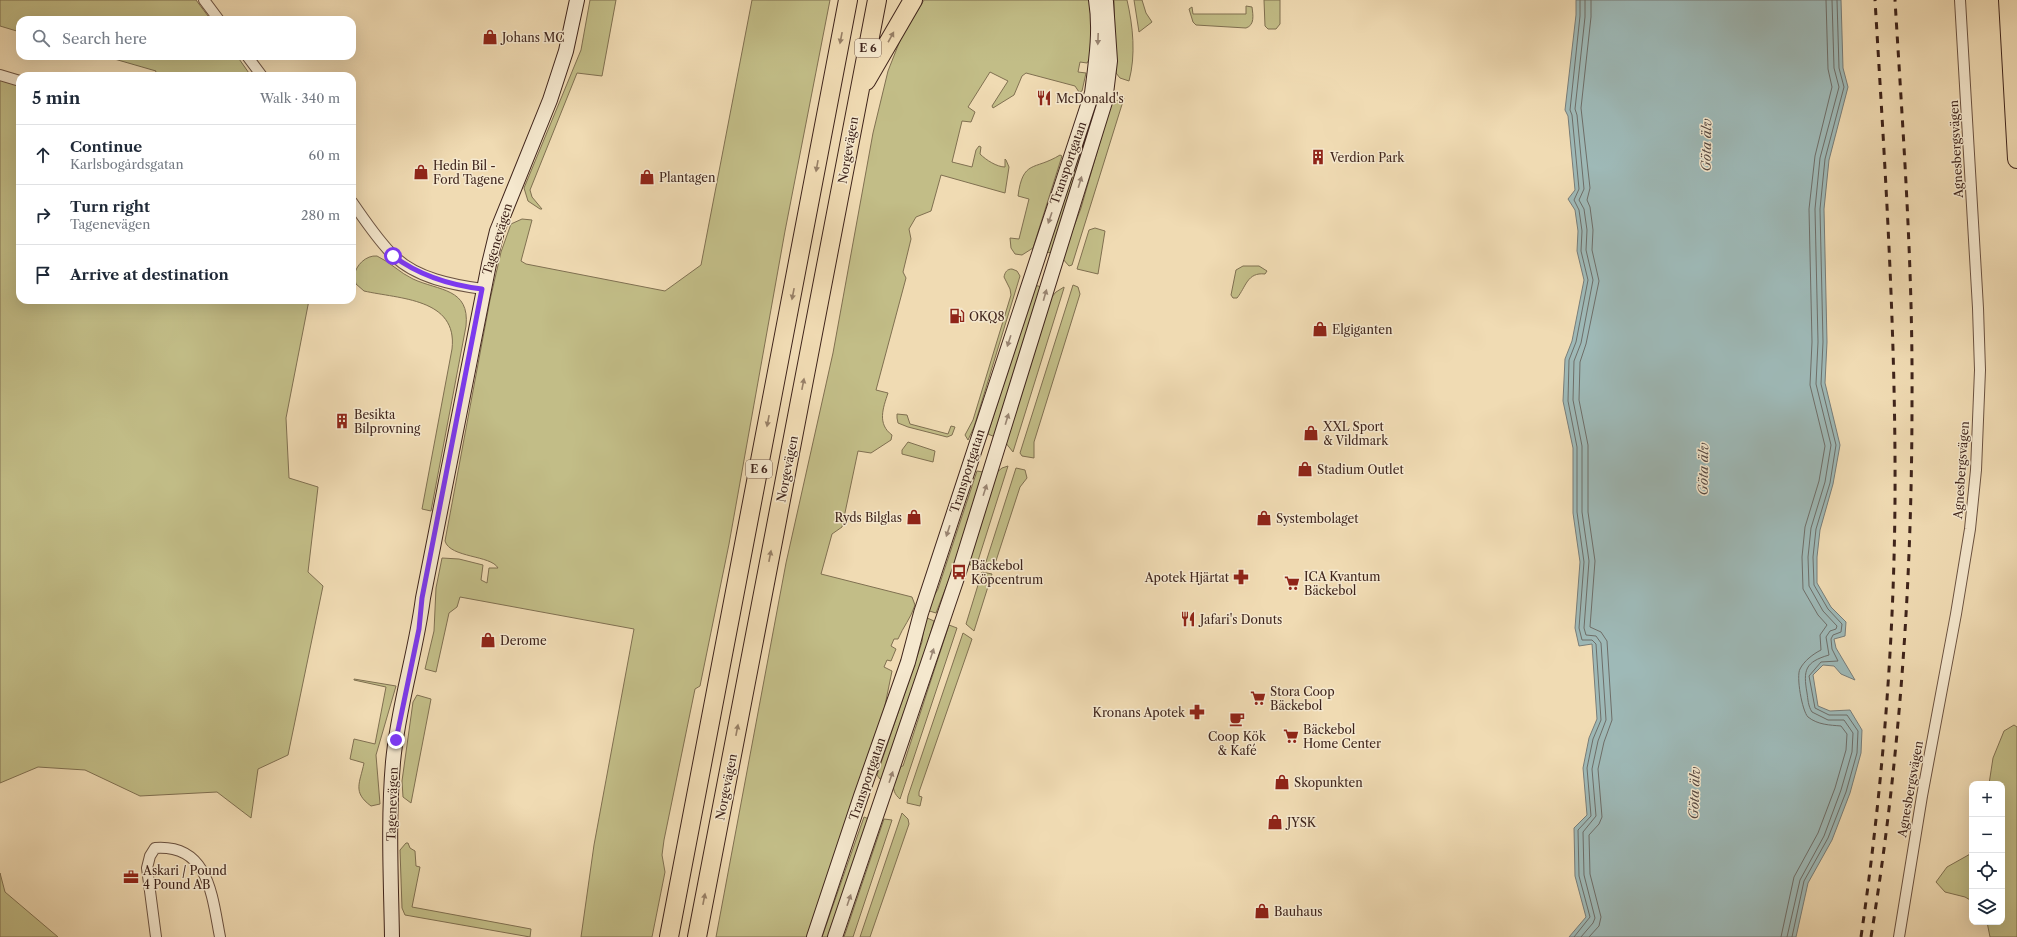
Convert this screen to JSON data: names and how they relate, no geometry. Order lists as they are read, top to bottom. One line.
{"streets":{"highway":["E 6","Norgevägen"],"street":["Agnesbergsvägen","Transportgatan","Tagenevägen"]},"water":["Göta älv"],"places":{"shop":["Johans MC","Hedin Bil - Ford Tagene","Plantagen","Elgiganten","XXL Sport & Vildmark","Stadium Outlet","Ryds Bilglas","Systembolaget","Derome","Skopunkten","JYSK","Bauhaus"],"restaurant":["McDonald's","Jafari's Donuts"],"building":["Verdion Park","Besikta Bilprovning"],"fuel station":["OKQ8"],"bus stop":["Bäckebol Köpcentrum"],"pharmacy":["Apotek Hjärtat","Kronans Apotek"],"supermarket":["ICA Kvantum Bäckebol","Stora Coop Bäckebol","Bäckebol Home Center"],"cafe":["Coop Kök & Kafé"],"office":["Askari / Pound 4 Pound AB"]},"page":{"search":"Search here","heading":["5 min","Walk · 340 m"],"list":[["Continue","Karlsbogårdsgatan","60 m"],["Turn right","Tagenevägen","280 m"],"Arrive at destination"],"map_buttons":["+","−"]}}
